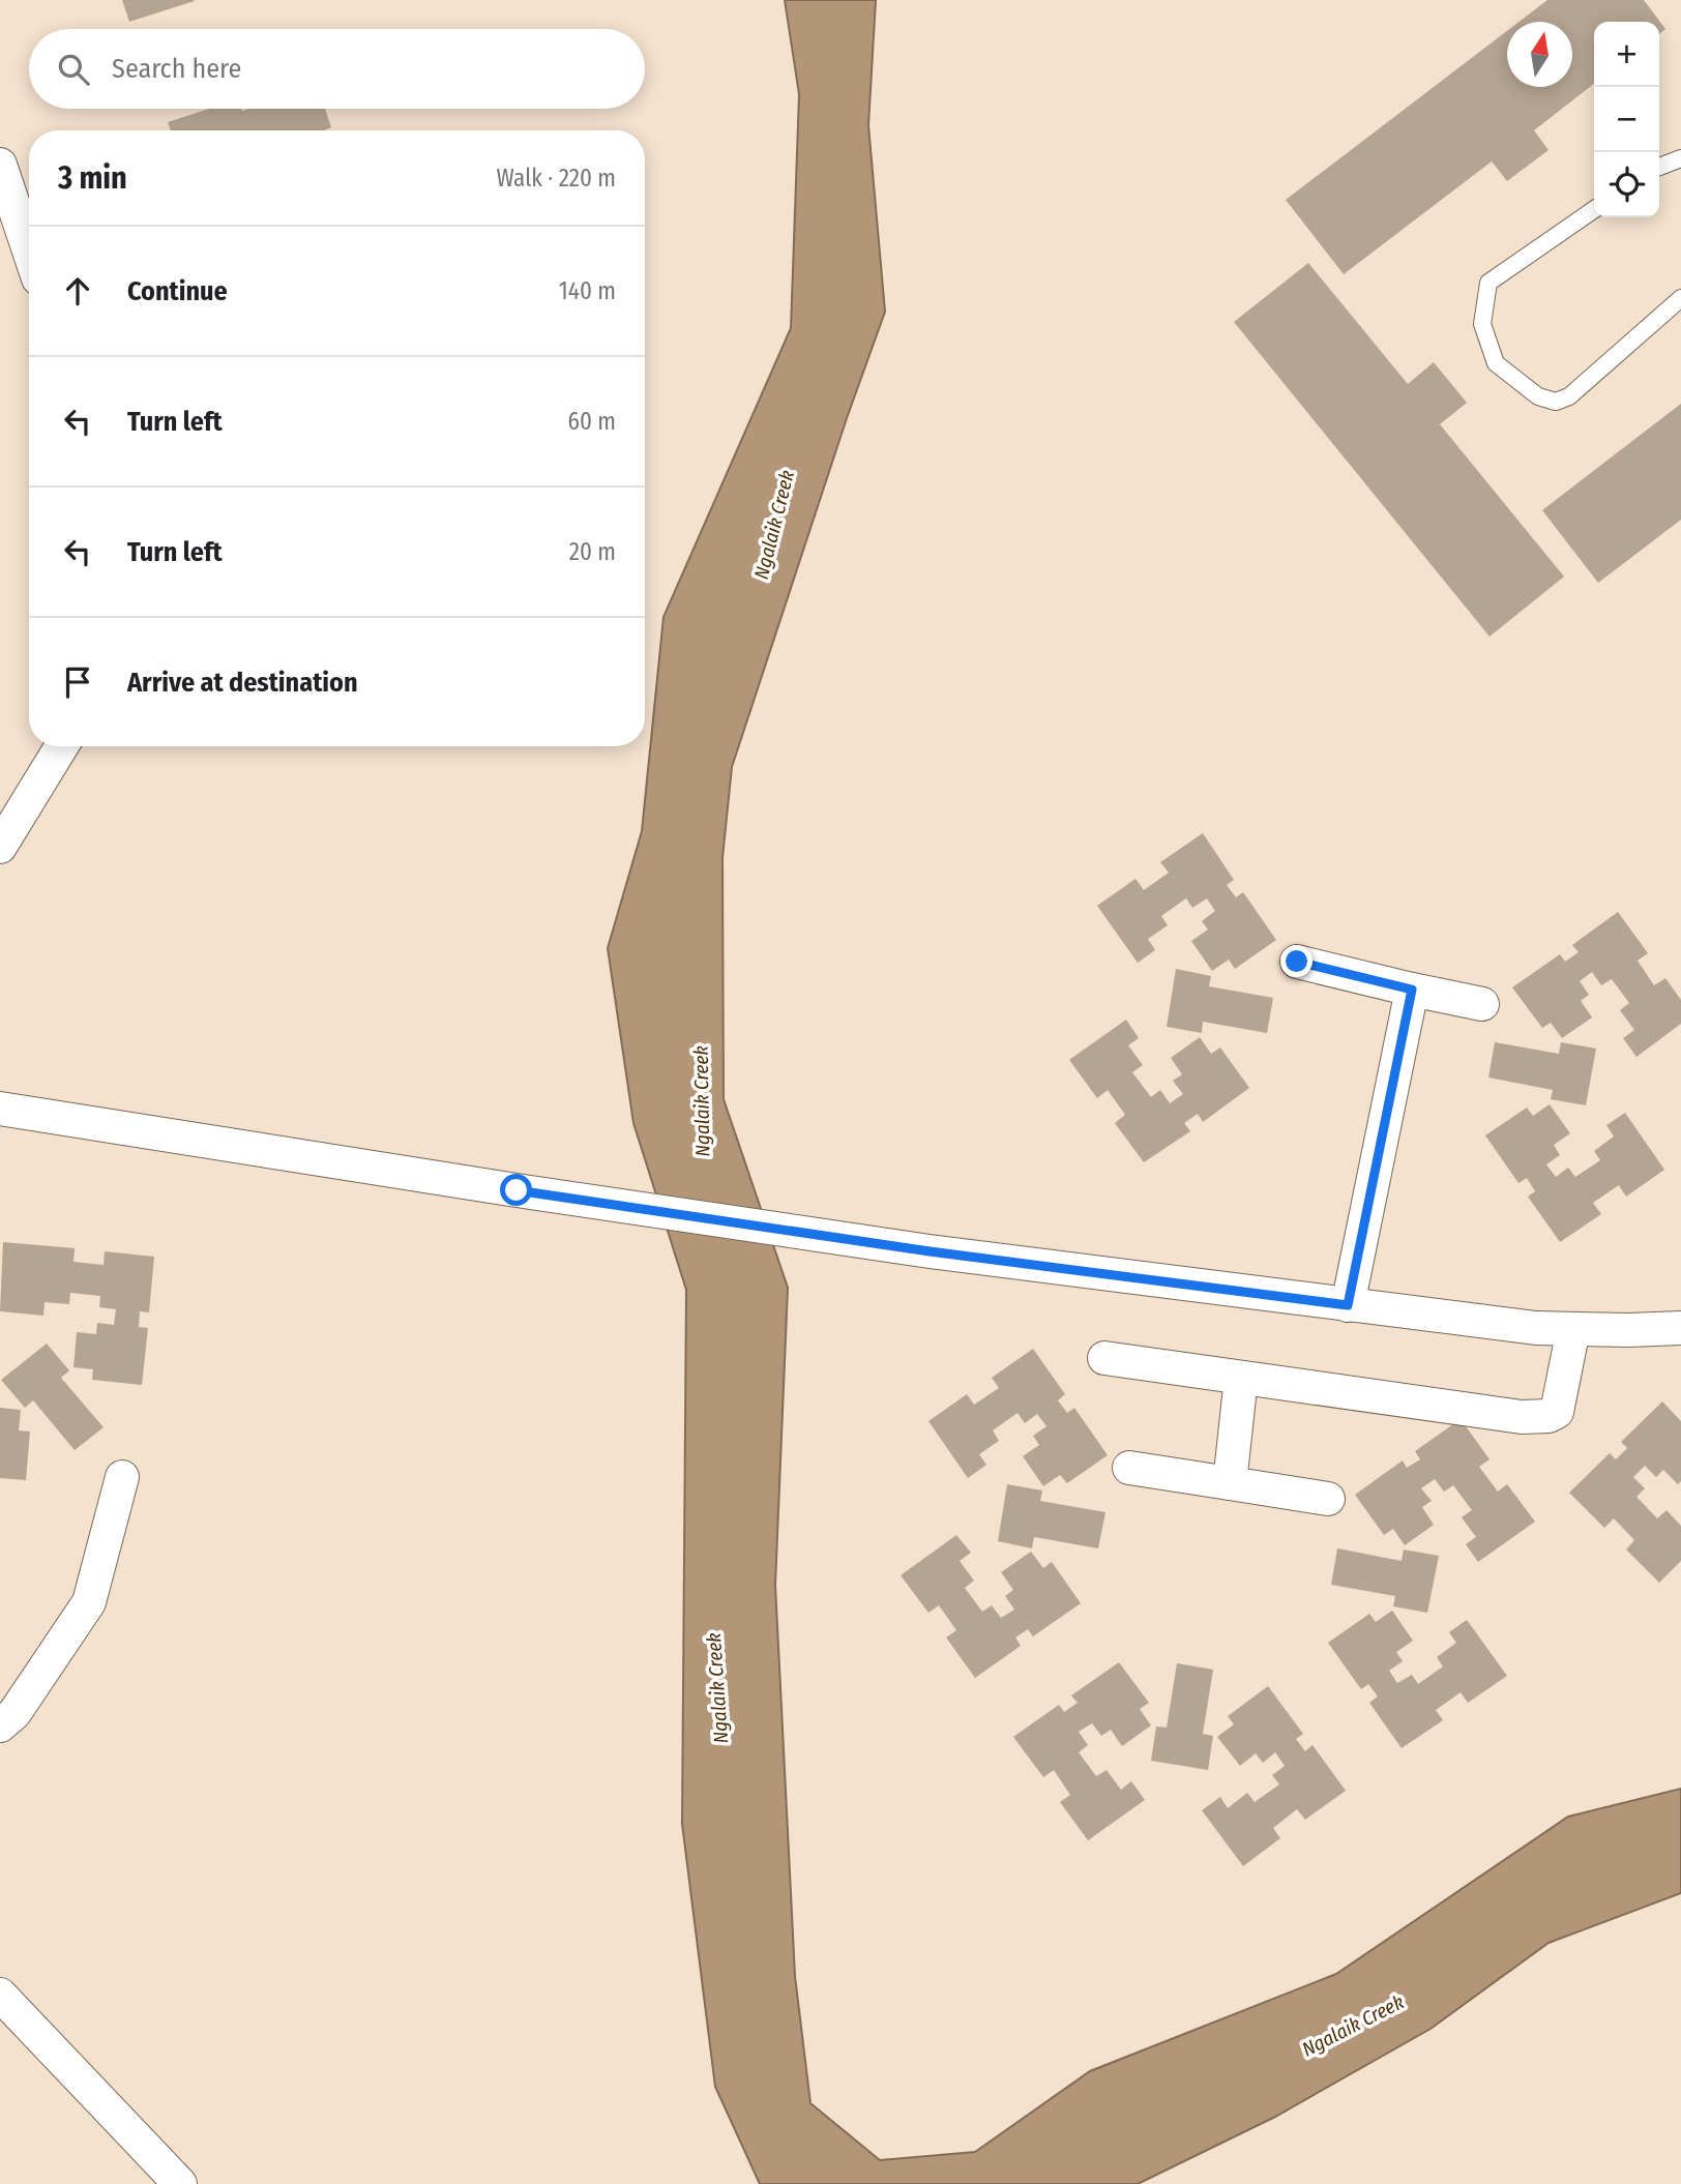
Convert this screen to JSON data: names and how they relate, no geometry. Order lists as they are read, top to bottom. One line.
{"water":["Ngalaik Creek"],"north":"top","page":{"map_buttons":["+","−"],"search":"Search here","heading":["3 min","Walk · 220 m"],"list":[["Continue","140 m"],["Turn left","60 m"],["Turn left","20 m"],"Arrive at destination"]}}
